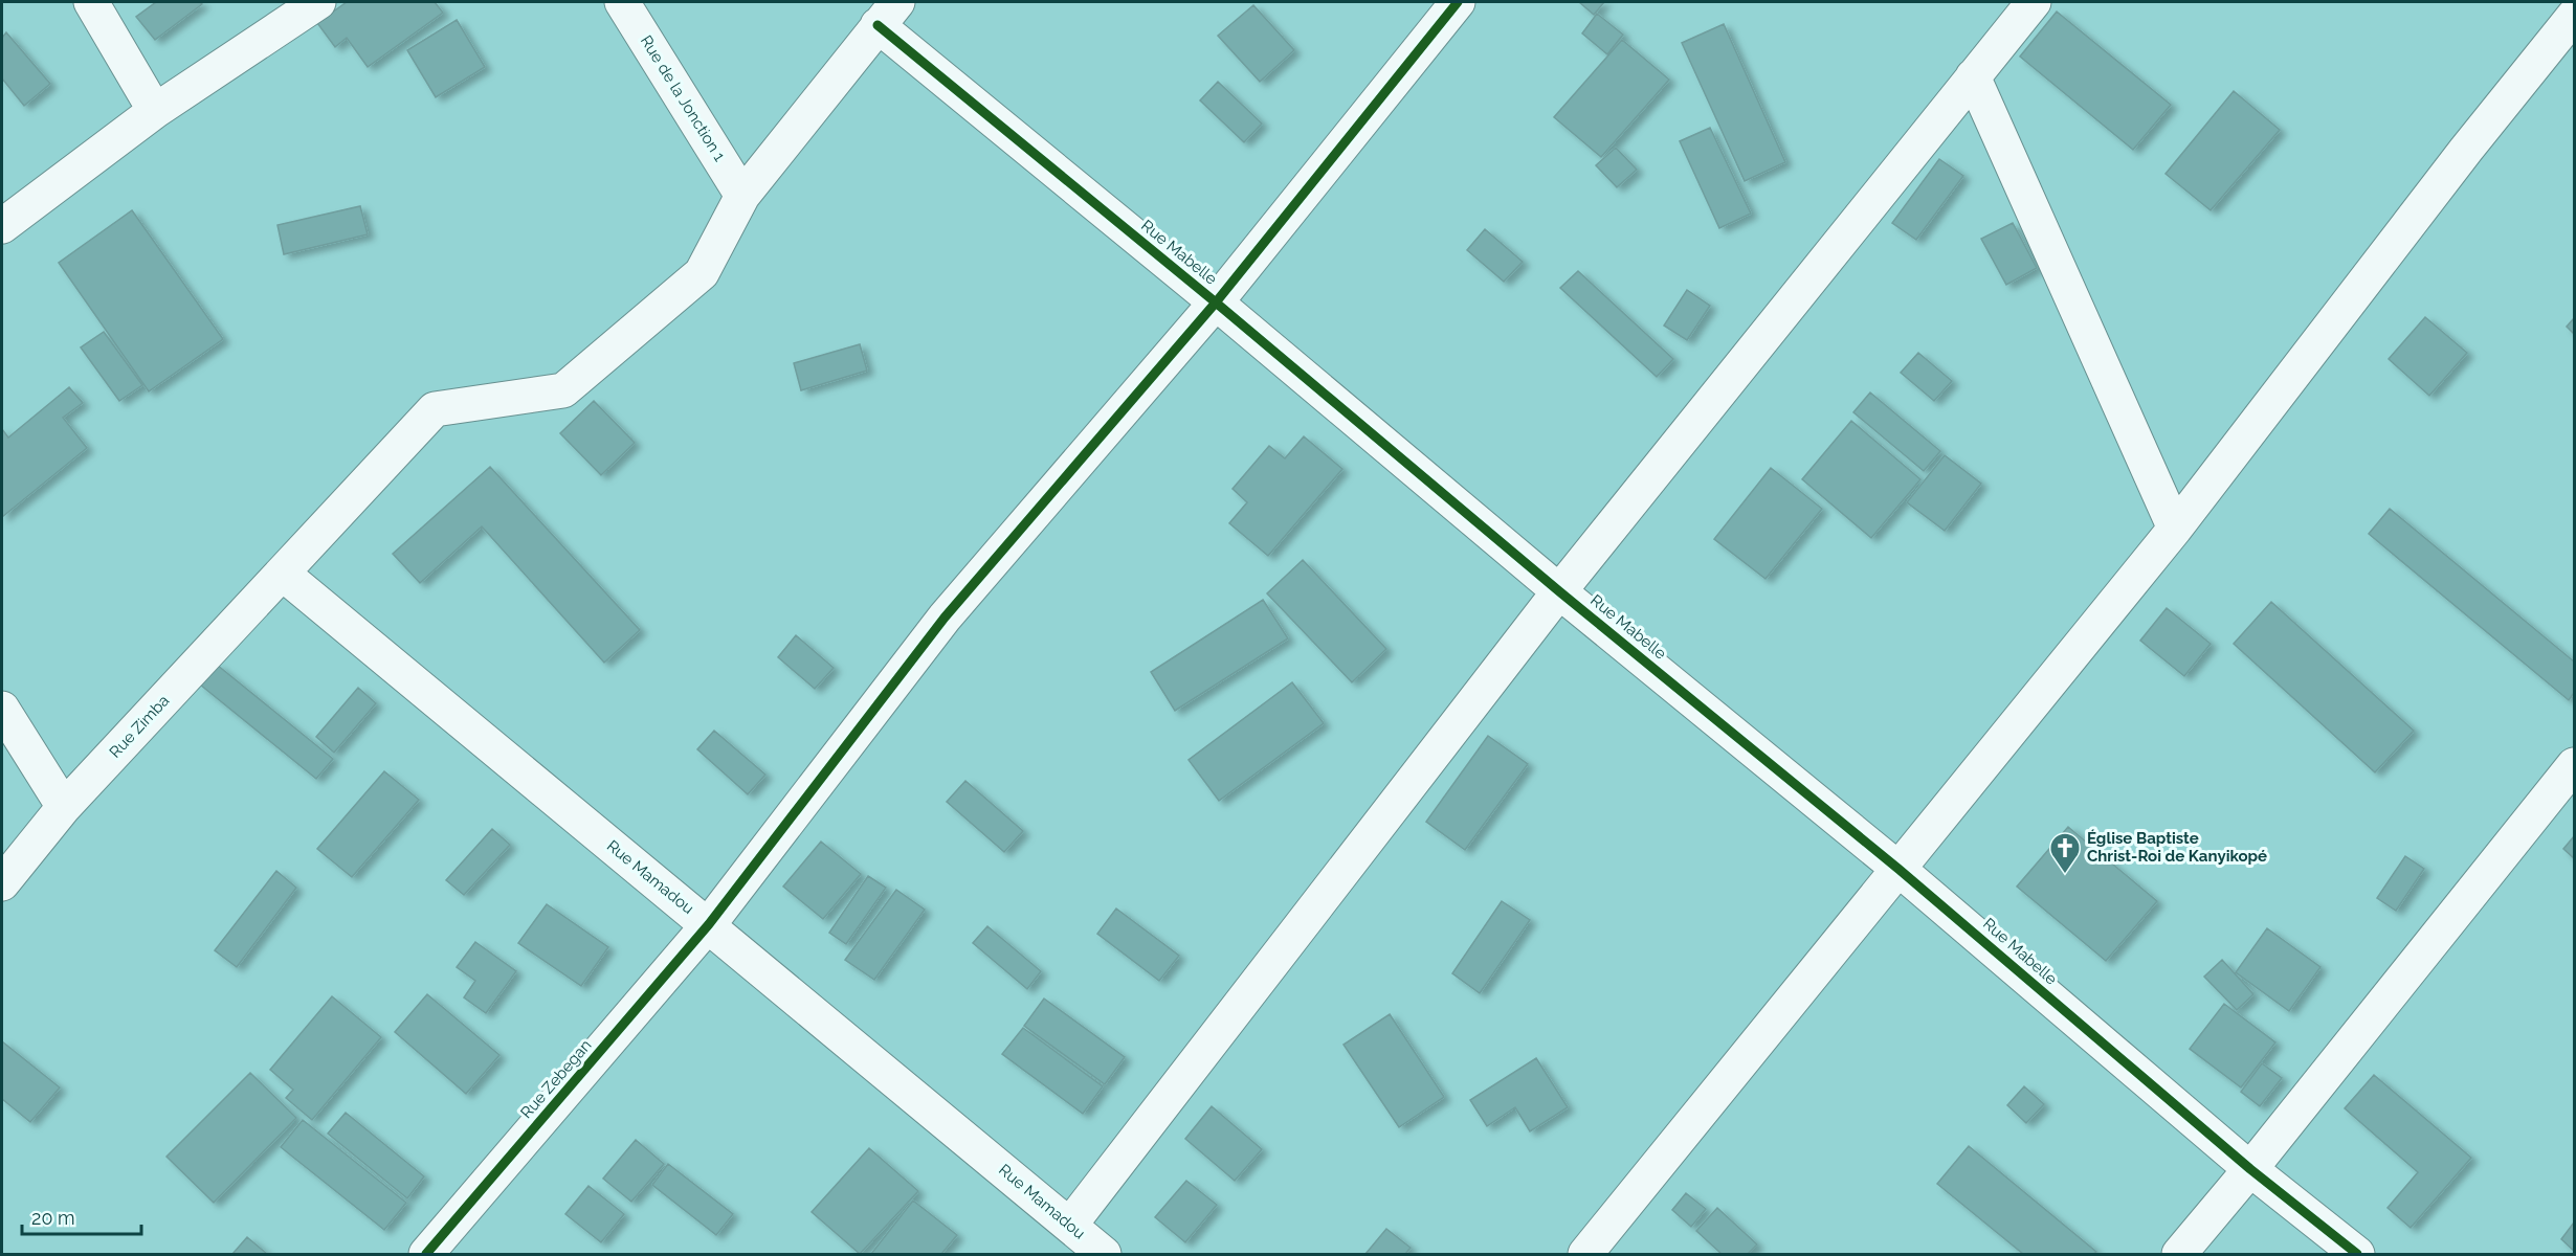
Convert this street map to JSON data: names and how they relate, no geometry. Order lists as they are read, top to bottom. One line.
{"streets":{"street":["Rue de la Jonction 1","Rue Mabelle","Rue Zimba","Rue Mamadou","Rue Zebegan"]},"crossings":[["Rue de la Jonction 1","Rue Zimba"],["Rue Mabelle","Rue Zimba"],["Rue Mabelle","Rue Zebegan"],["Rue Zimba","Rue Mamadou"],["Rue Mamadou","Rue Zebegan"]],"places":{"church":["Église Baptiste Christ-Roi de Kanyikopé"]},"scale_bar":"20 m"}
